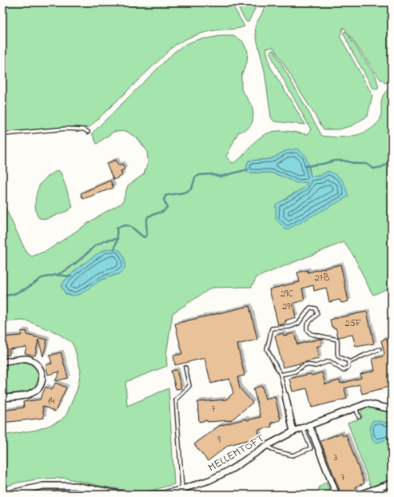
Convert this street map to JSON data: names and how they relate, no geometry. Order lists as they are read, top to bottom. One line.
{"streets":{"street":["MELLEMTOFT"]},"house_numbers":["27B","29C","29","25F","14","7","9","3","7"]}
